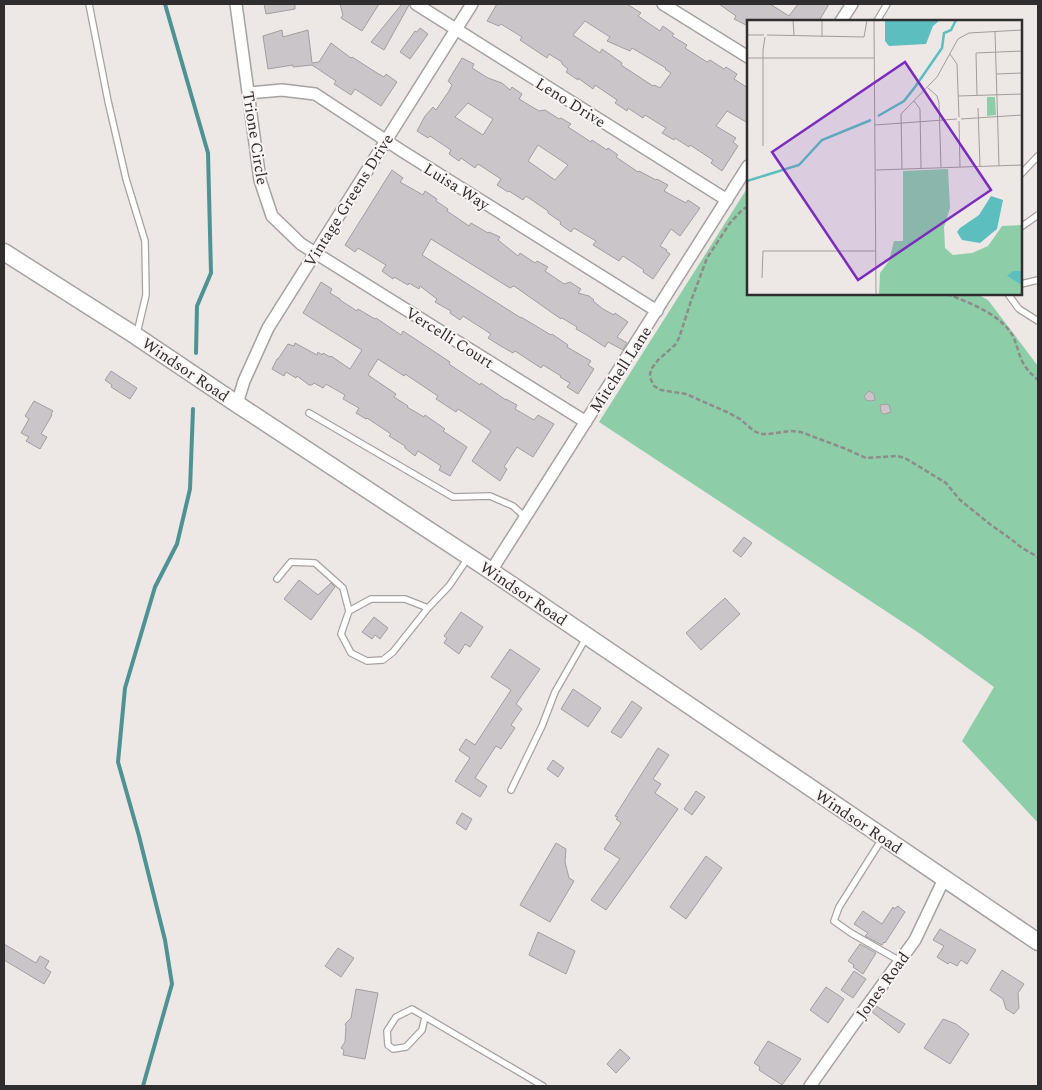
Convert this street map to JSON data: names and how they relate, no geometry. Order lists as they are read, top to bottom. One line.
{"streets":{"main road":["Windsor Road"],"street":["Leno Drive","Trione Circle","Luisa Way","Vintage Greens Drive","Vercelli Court","Mitchell Lane","Jones Road"]},"crossings":[["Leno Drive","Vintage Greens Drive"],["Leno Drive","Mitchell Lane"],["Trione Circle","Luisa Way"],["Trione Circle","Vintage Greens Drive"],["Trione Circle","Vercelli Court"],["Luisa Way","Vintage Greens Drive"],["Luisa Way","Mitchell Lane"],["Vintage Greens Drive","Vercelli Court"],["Vintage Greens Drive","Windsor Road"],["Vercelli Court","Mitchell Lane"],["Windsor Road","Mitchell Lane"],["Windsor Road","Jones Road"]]}
